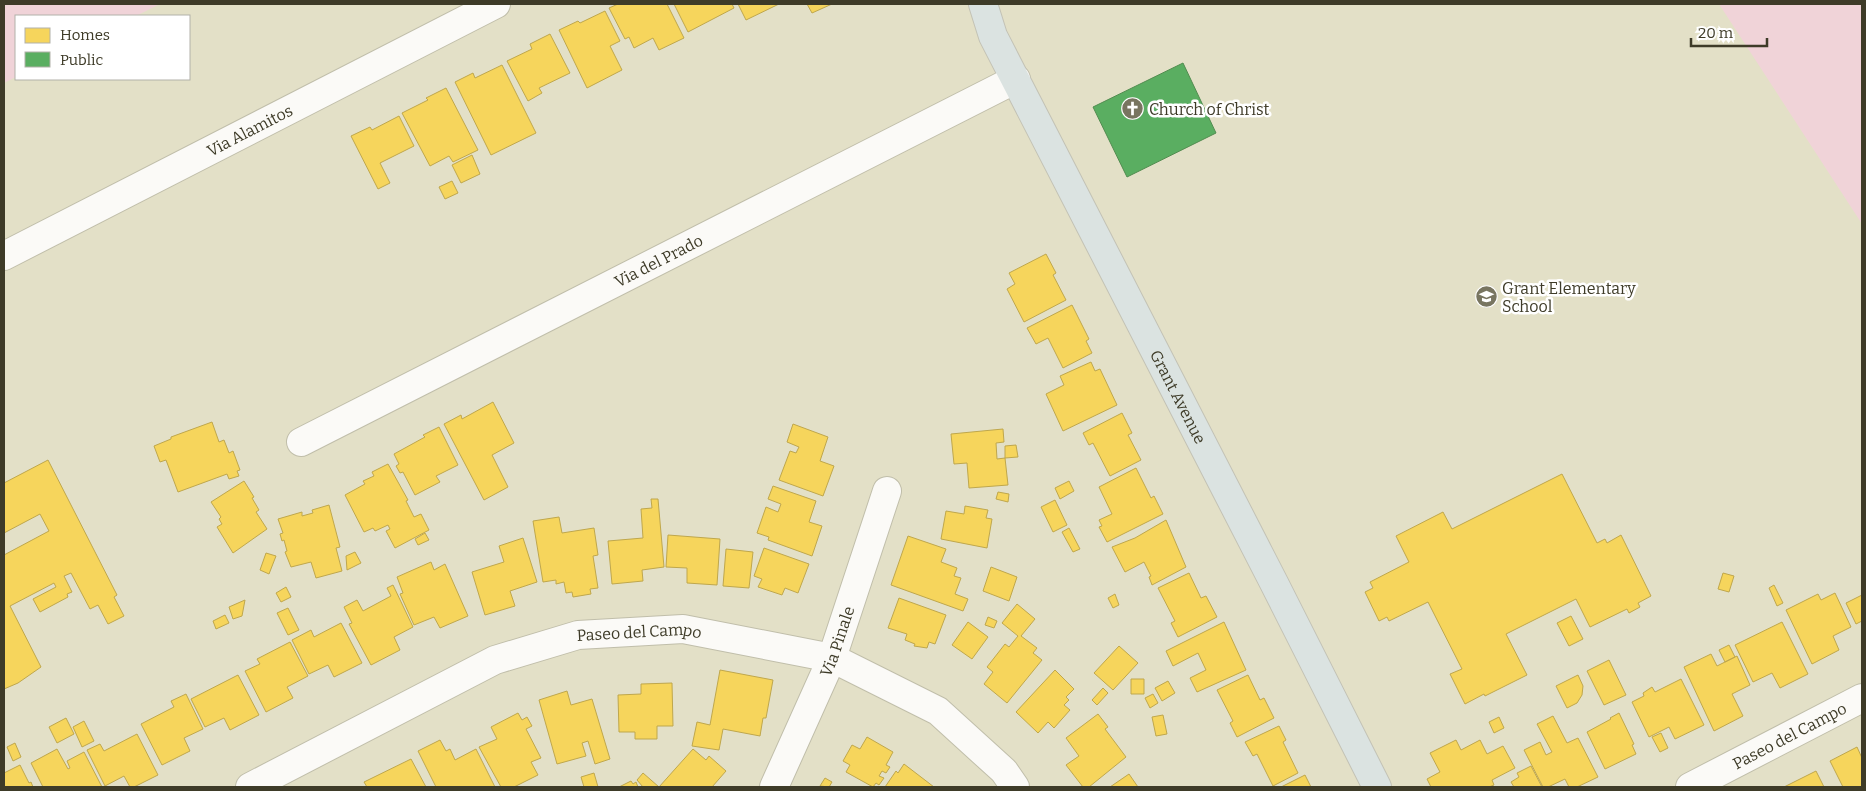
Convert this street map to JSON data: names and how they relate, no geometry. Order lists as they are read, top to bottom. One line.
{"streets":{"main road":["Grant Avenue"],"street":["Via Alamitos","Via del Prado","Paseo del Campo","Via Pinale"]},"crossings":[["Via del Prado","Grant Avenue"],["Paseo del Campo","Via Pinale"]],"places":{"church":["Church of Christ"],"school or university":["Grant Elementary School"]},"legend":["Homes","Public"],"scale_bar":"20 m"}
